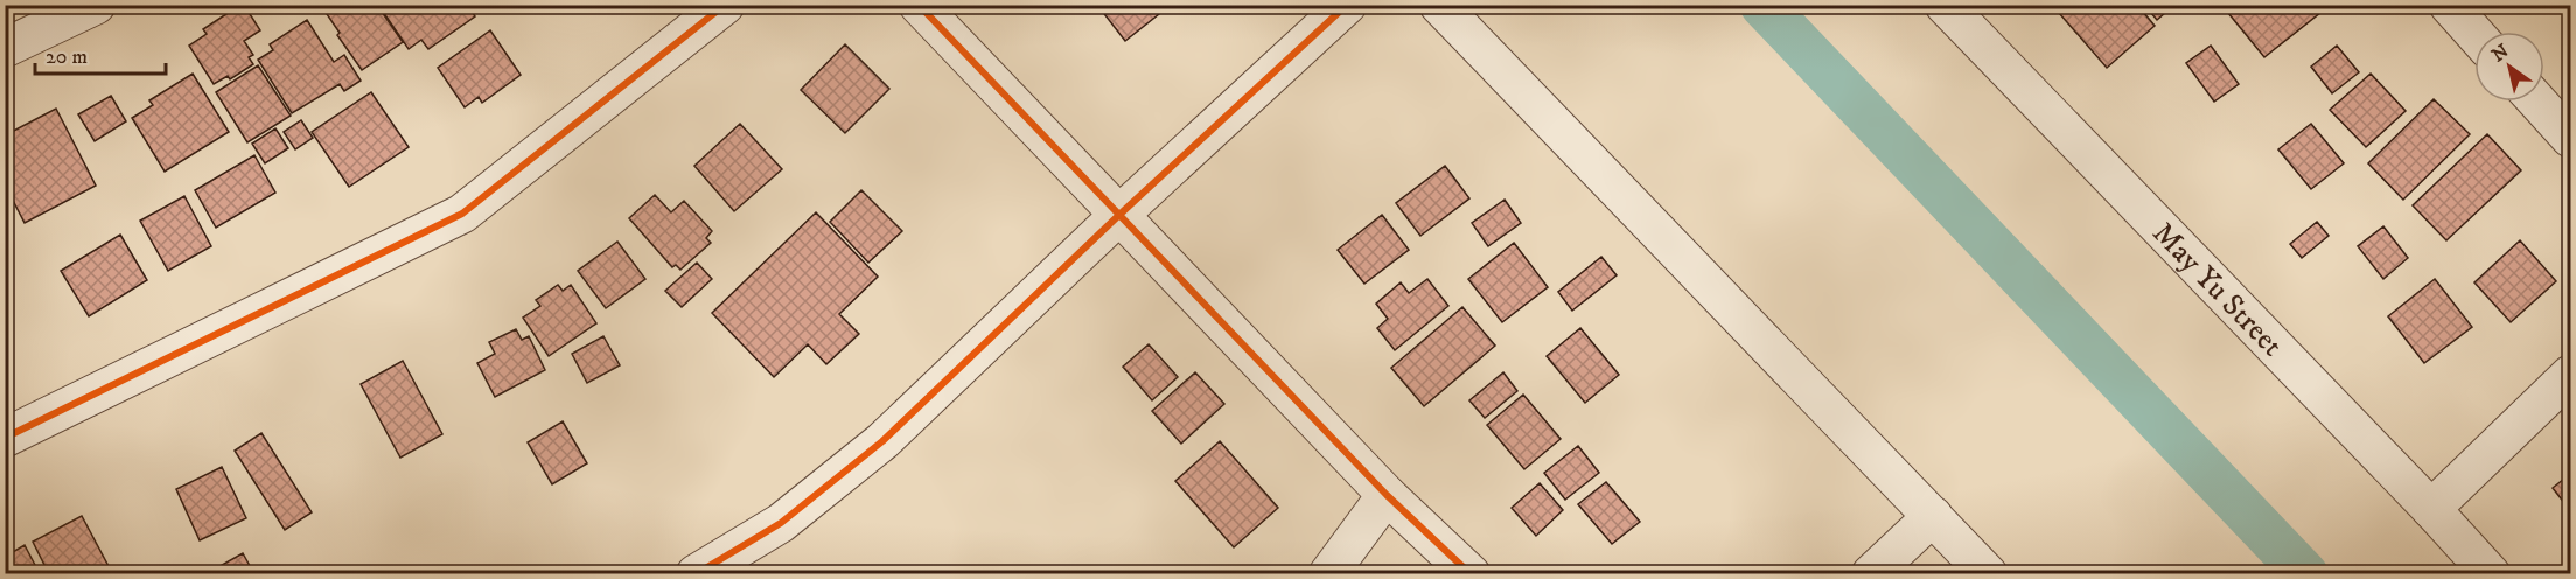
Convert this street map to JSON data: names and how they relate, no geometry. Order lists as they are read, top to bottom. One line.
{"streets":{"street":["May Yu Street"]},"scale_bar":"20 m","north":"top left"}
